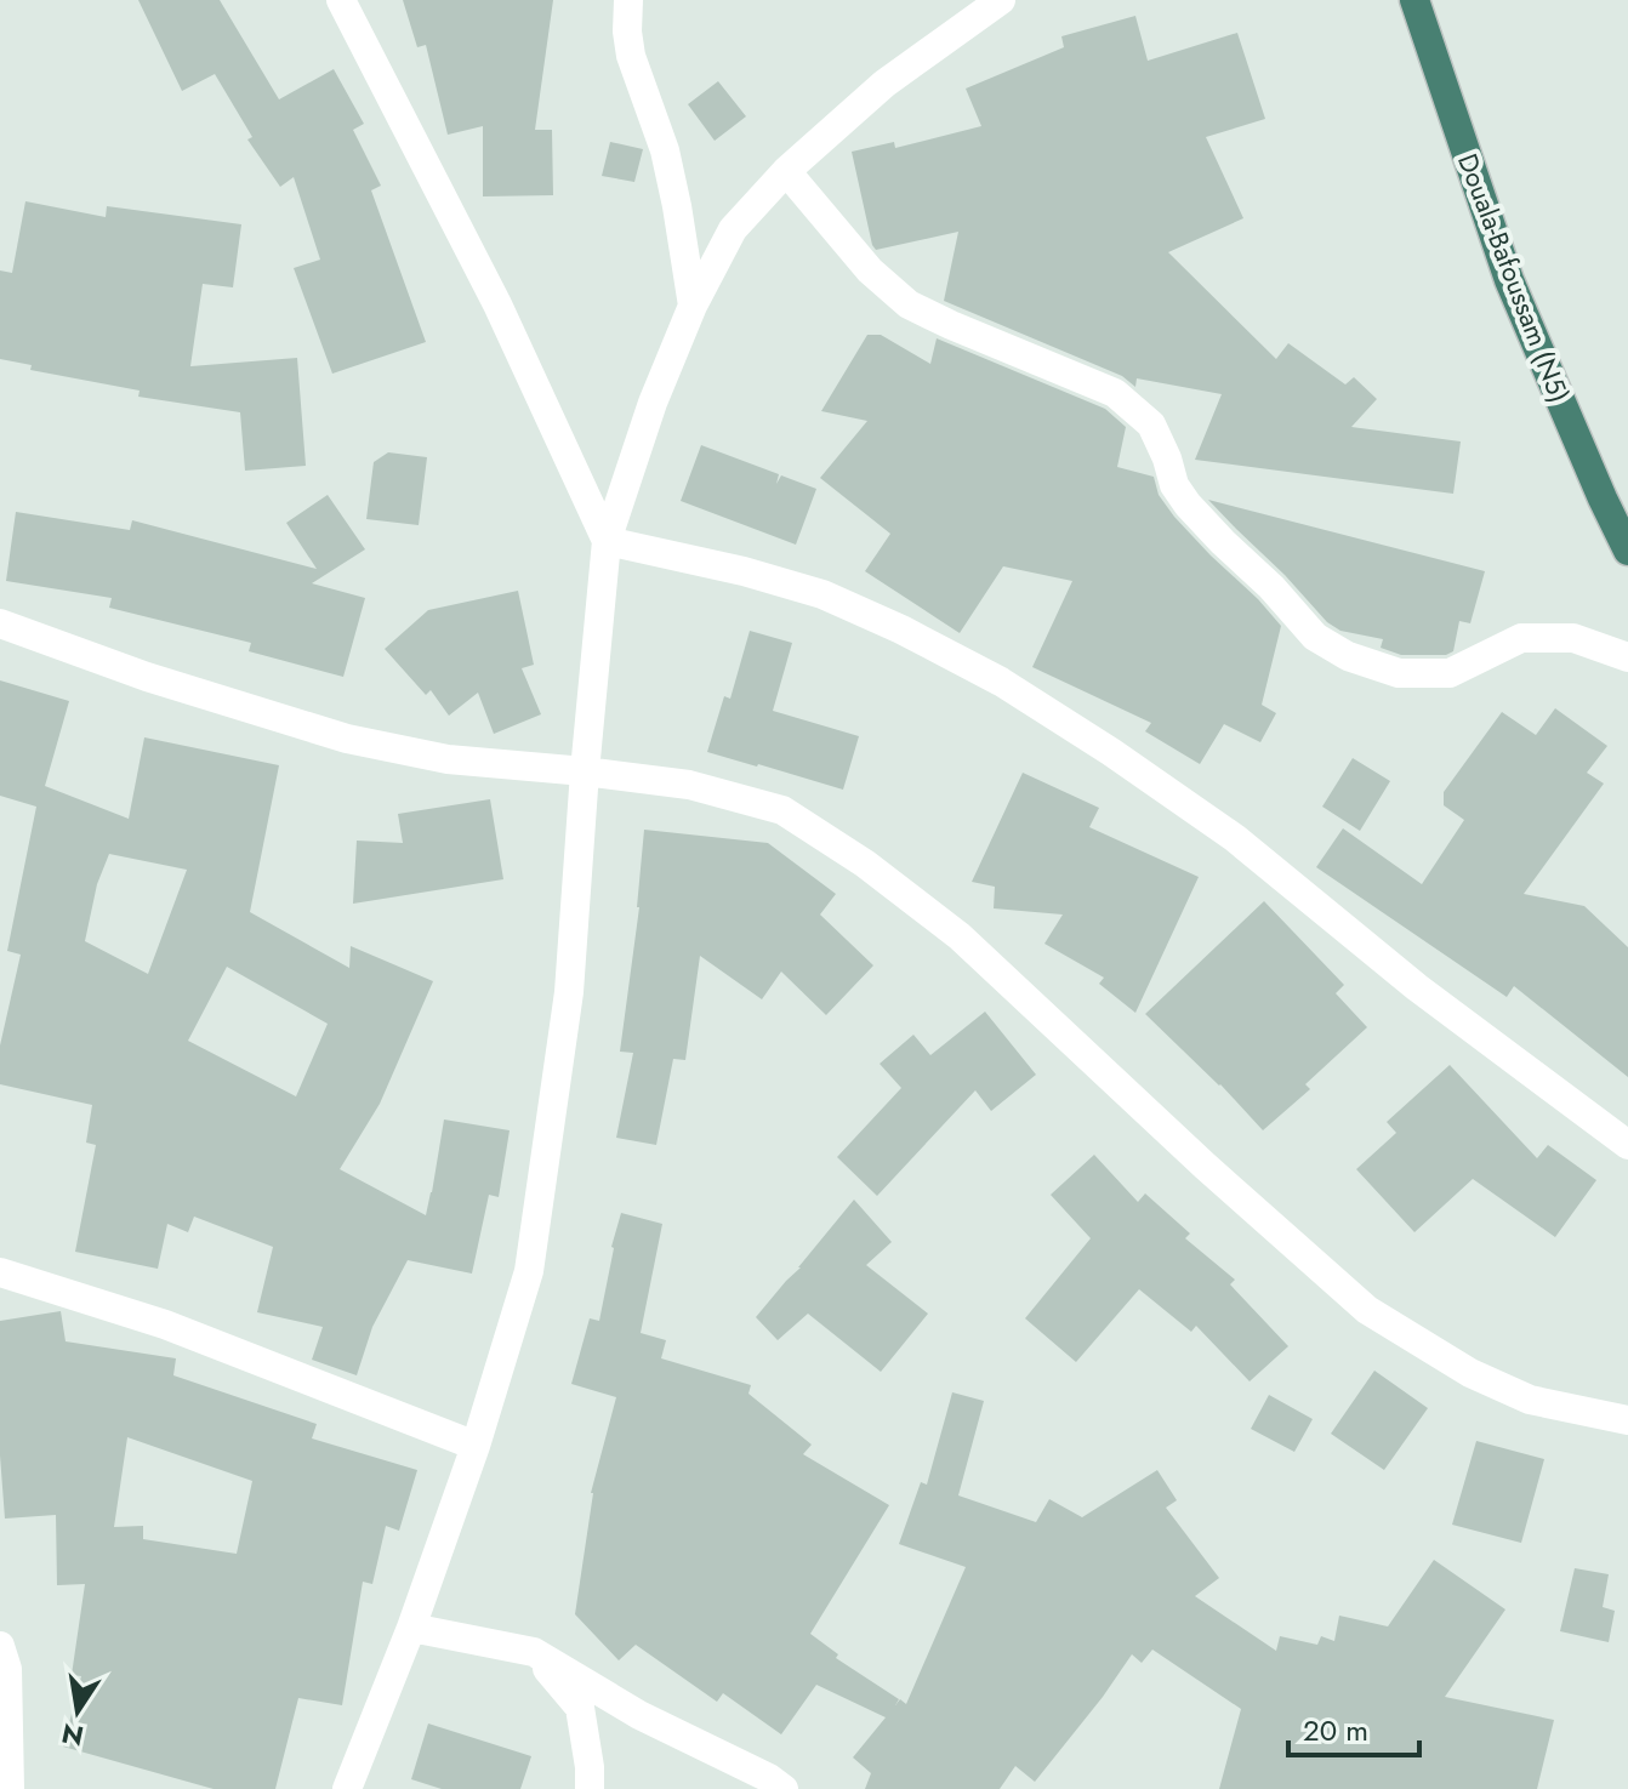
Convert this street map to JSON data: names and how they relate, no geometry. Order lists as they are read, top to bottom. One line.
{"streets":{"highway":["Douala-Bafoussam (N5)"]},"scale_bar":"20 m","north":"bottom"}
